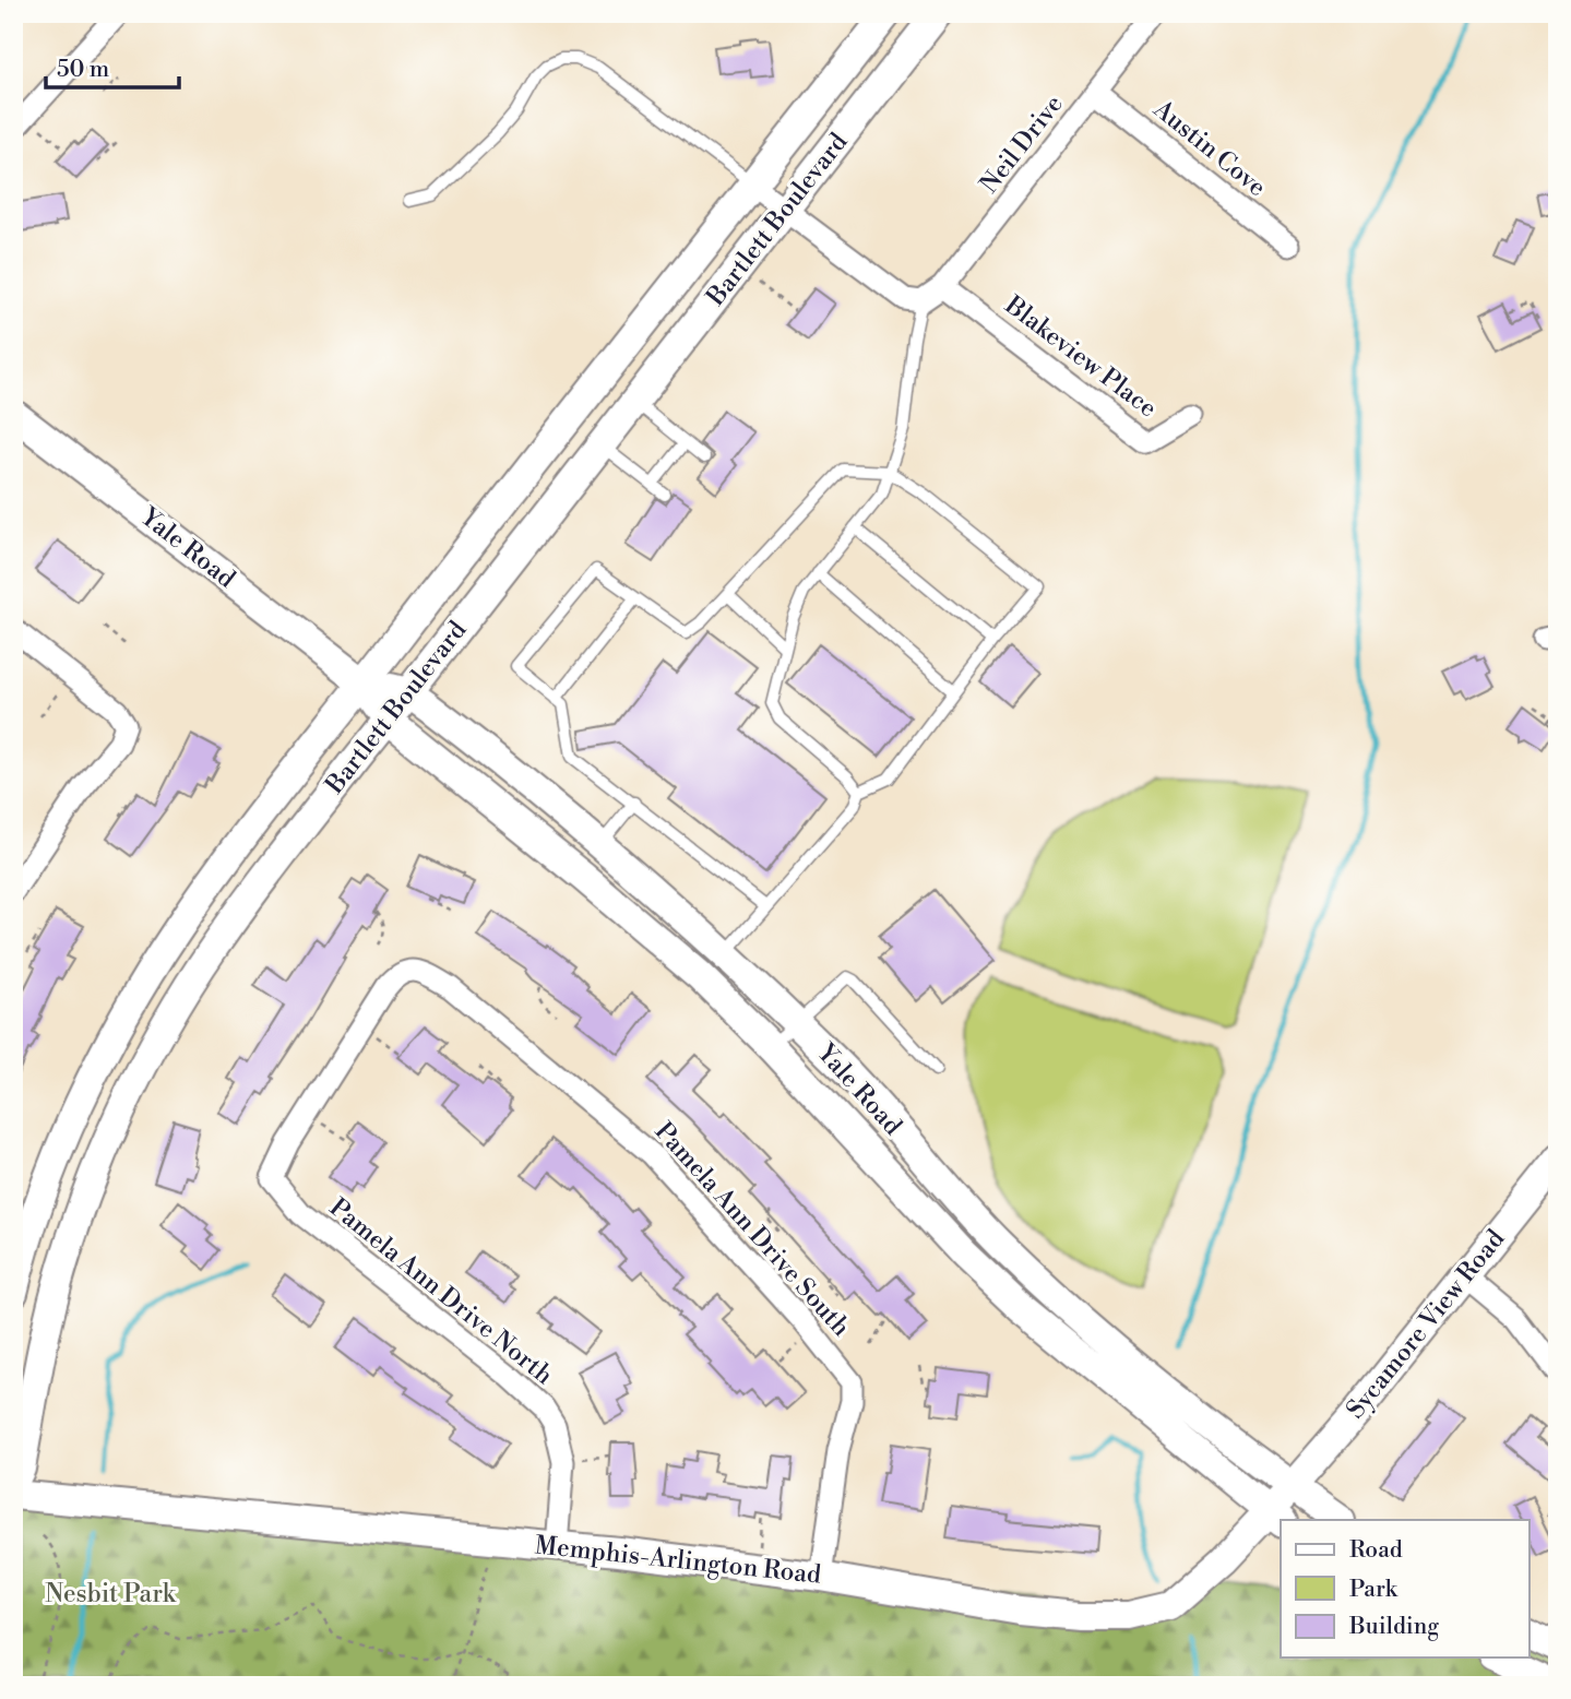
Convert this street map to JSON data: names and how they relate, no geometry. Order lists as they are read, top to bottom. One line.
{"streets":{"main road":["Bartlett Boulevard","Yale Road","Sycamore View Road","Memphis-Arlington Road"],"street":["Neil Drive","Austin Cove","Blakeview Place","Pamela Ann Drive South","Pamela Ann Drive North"]},"crossings":[["Neil Drive","Austin Cove"],["Neil Drive","Blakeview Place"],["Bartlett Boulevard","Yale Road"],["Yale Road","Sycamore View Road"],["Yale Road","Memphis-Arlington Road"],["Pamela Ann Drive South","Pamela Ann Drive North"],["Pamela Ann Drive South","Memphis-Arlington Road"],["Pamela Ann Drive North","Memphis-Arlington Road"],["Sycamore View Road","Memphis-Arlington Road"]],"parks":["Nesbit Park"],"legend":["Road","Park","Building"],"scale_bar":"50 m"}
